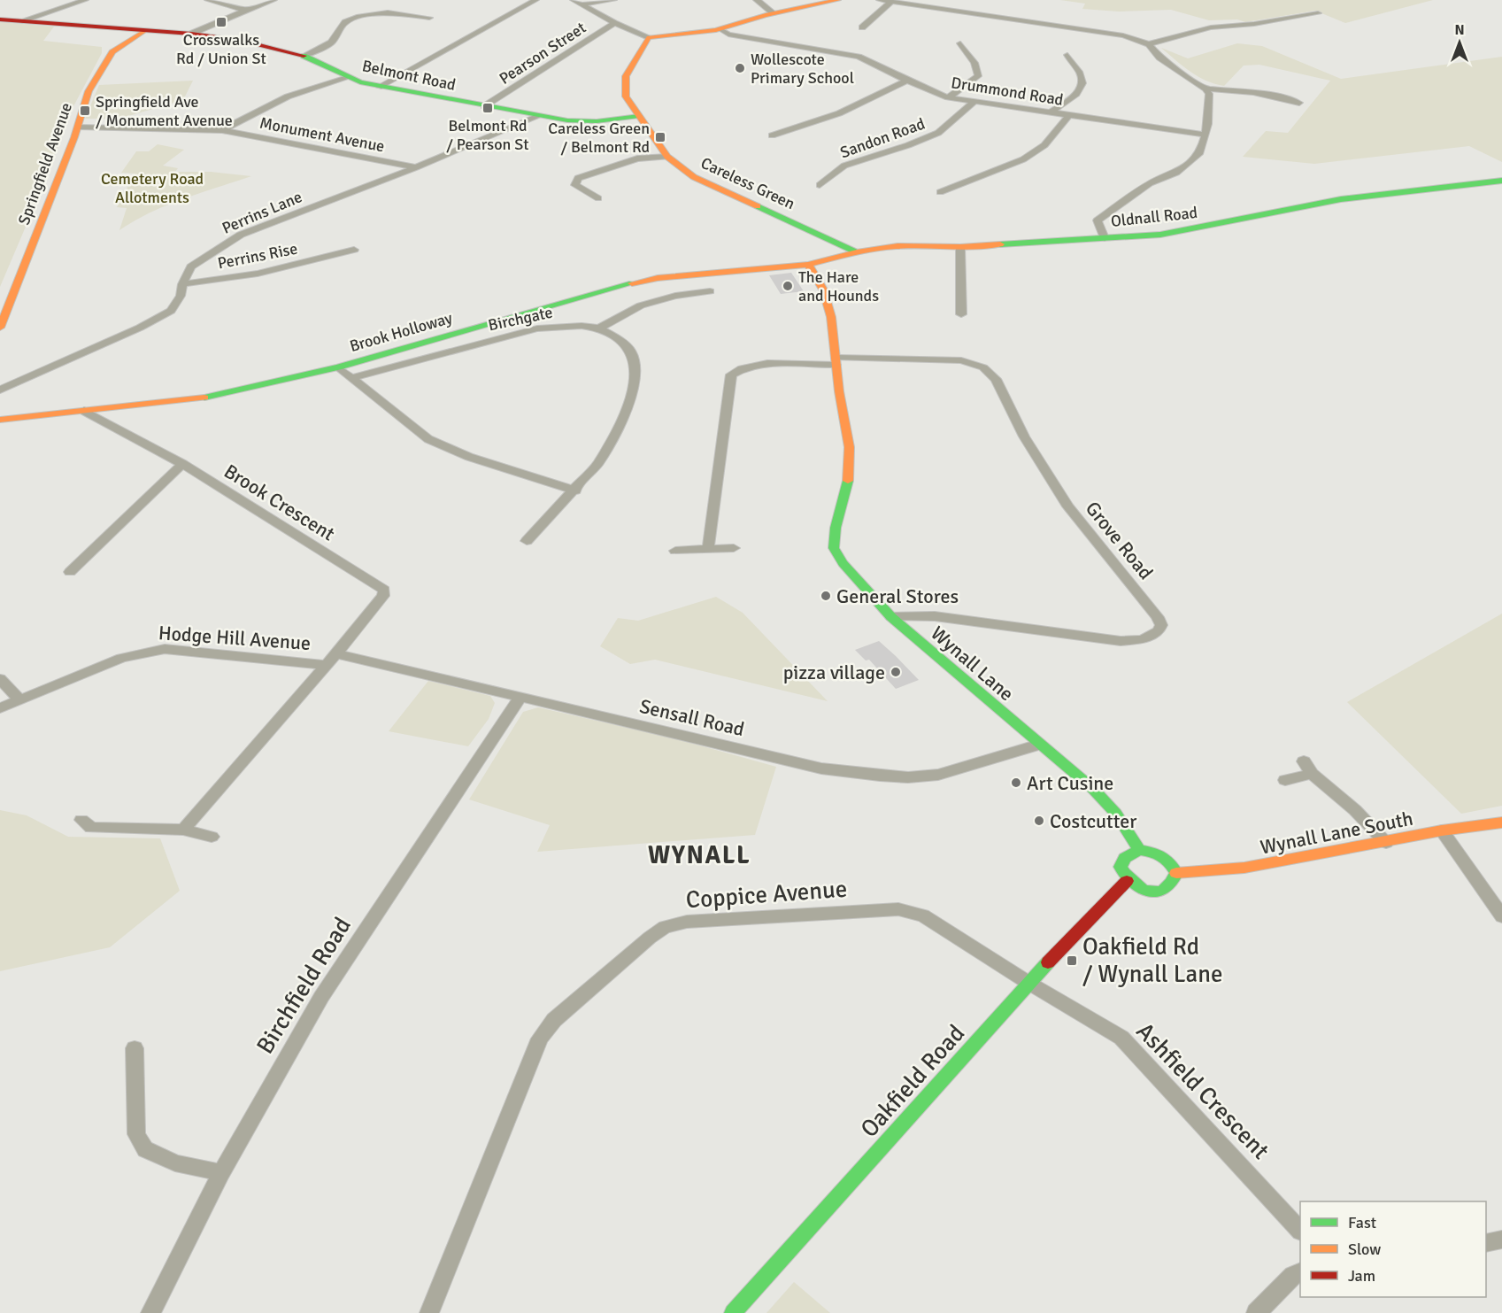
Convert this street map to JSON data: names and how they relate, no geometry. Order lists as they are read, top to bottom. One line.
{"streets":{"street":["Pearson Street","Belmont Road","Drummond Road","Monument Avenue","Sandon Road","Springfield Avenue","Careless Green","Perrins Lane","Oldnall Road","Perrins Rise","Birchgate","Brook Holloway","Brook Crescent","Grove Road","Hodge Hill Avenue","Wynall Lane","Sensall Road","Wynall Lane South","Coppice Avenue","Birchfield Road","Oakfield Road","Ashfield Crescent"]},"crossings":[["Pearson Street","Belmont Road"],["Belmont Road","Monument Avenue"],["Belmont Road","Springfield Avenue"],["Belmont Road","Careless Green"],["Belmont Road","Perrins Lane"],["Drummond Road","Sandon Road"],["Monument Avenue","Springfield Avenue"],["Monument Avenue","Perrins Lane"],["Careless Green","Oldnall Road"],["Perrins Lane","Perrins Rise"],["Oldnall Road","Brook Holloway"],["Oldnall Road","Wynall Lane"],["Brook Holloway","Brook Crescent"],["Brook Holloway","Wynall Lane"],["Brook Crescent","Sensall Road"],["Grove Road","Wynall Lane"],["Wynall Lane","Sensall Road"],["Wynall Lane","Wynall Lane South"],["Wynall Lane","Oakfield Road"],["Sensall Road","Birchfield Road"],["Wynall Lane South","Oakfield Road"],["Coppice Avenue","Oakfield Road"],["Coppice Avenue","Ashfield Crescent"],["Oakfield Road","Ashfield Crescent"]],"districts":["WYNALL"],"parks":["Cemetery Road Allotments"],"places":{"transit":["Crosswalks Rd / Union St","Belmont Rd / Pearson St","Springfield Ave / Monument Avenue","Careless Green / Belmont Rd","Oakfield Rd / Wynall Lane"],"other":["Wollescote Primary School","The Hare and Hounds","General Stores","pizza village","Art Cusine","Costcutter"]},"legend":["Fast","Slow","Jam"],"north":"top"}
